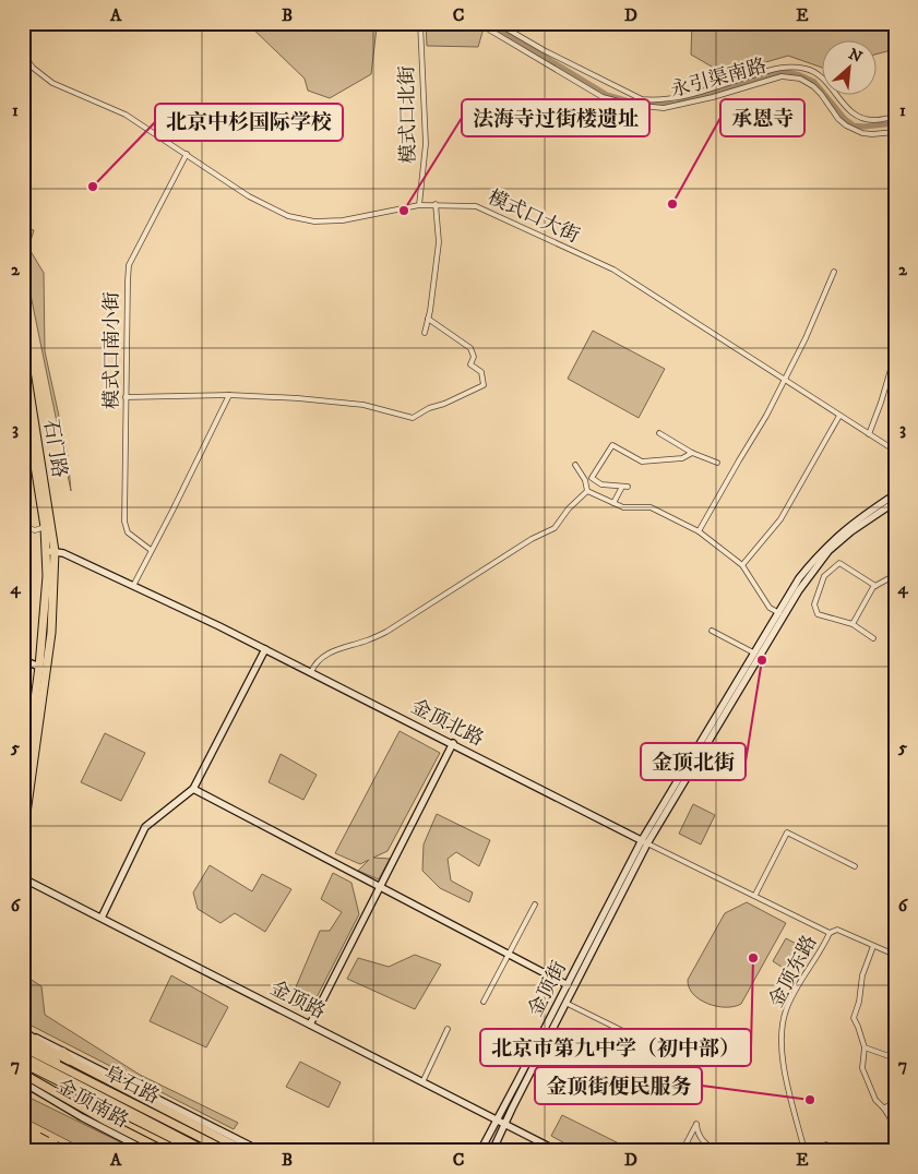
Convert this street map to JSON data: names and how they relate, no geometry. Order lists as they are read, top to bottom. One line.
{"streets":{"highway":["石门路","阜石路"],"main road":["金顶南路"],"street":["永引渠南路","模式口北街","模式口大街","模式口南小街","金顶北路","金顶东路","金顶街","金顶路"]},"crossings":[["模式口北街","模式口大街"],["模式口大街","模式口南小街"],["石门路","金顶北路"],["金顶北路","金顶东路"],["金顶北路","金顶街"],["金顶街","金顶路"],["阜石路","金顶南路"]],"places":["北京中杉国际学校","承恩寺","法海寺过街楼遗址","金顶北街","北京市第九中学（初中部）","金顶街便民服务"],"north":"top right","grid":{"columns":["A","B","C","D","E"],"rows":["1","2","3","4","5","6","7"]}}
